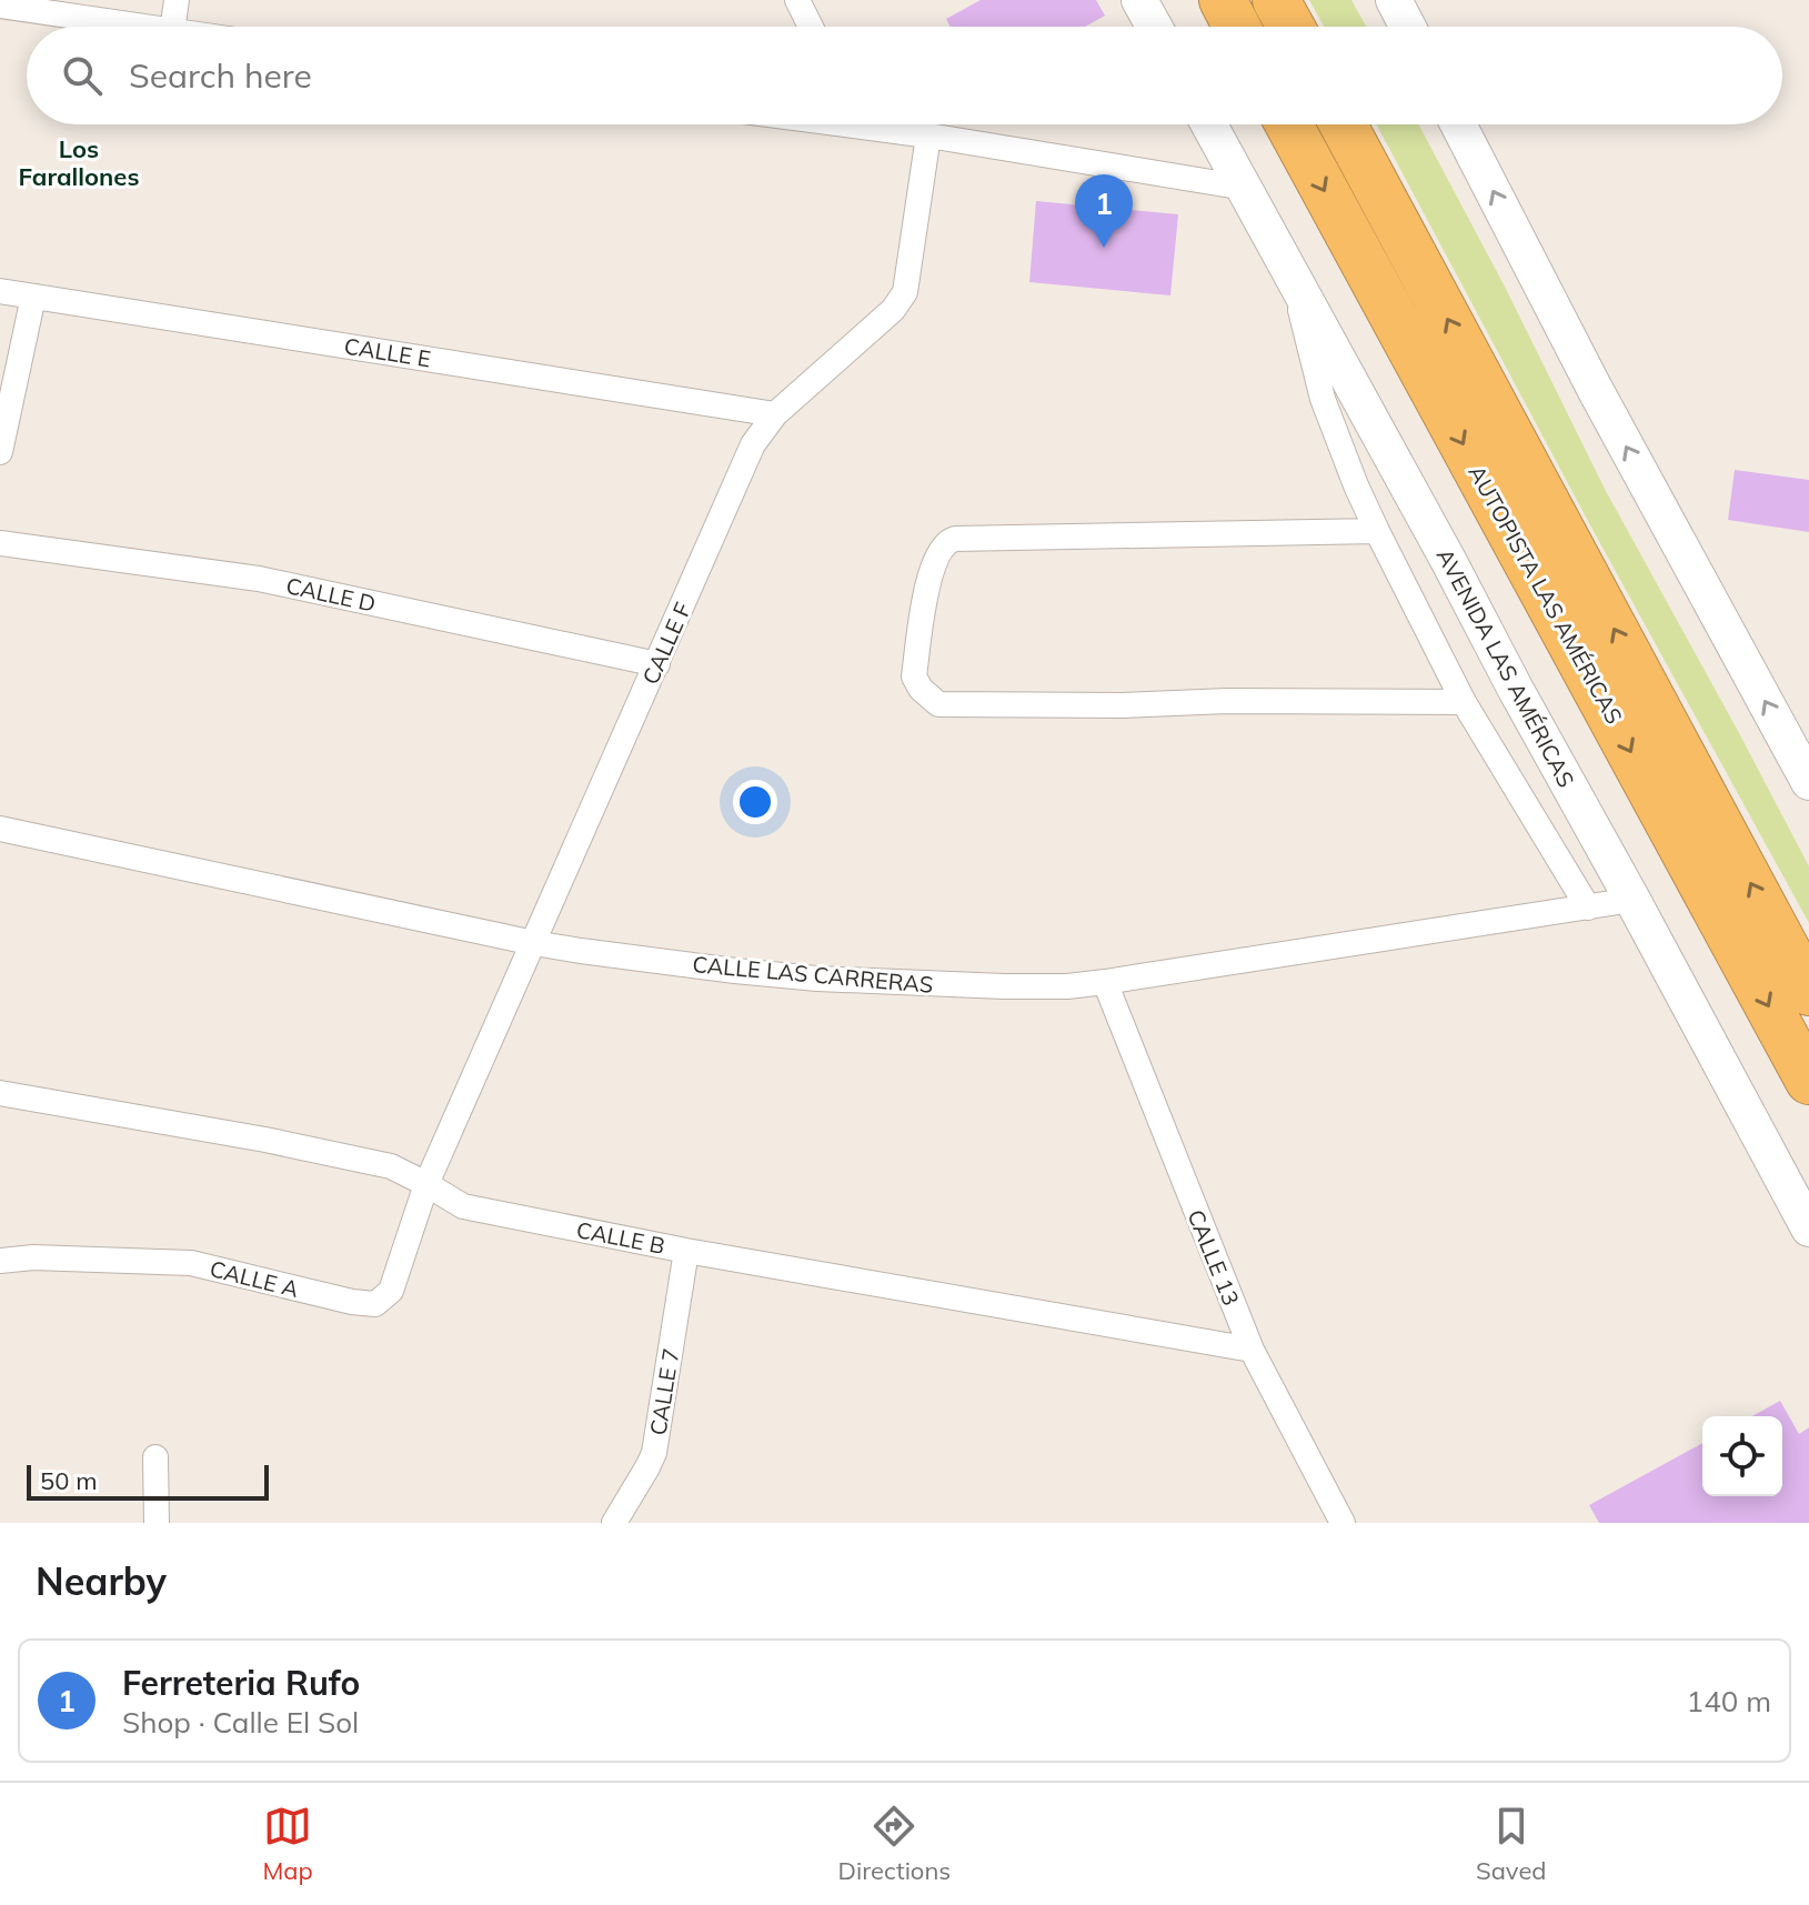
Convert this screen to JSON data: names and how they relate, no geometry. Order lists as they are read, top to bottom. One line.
{"streets":{"highway":["AUTOPISTA LAS AMÉRICAS"],"street":["CALLE E","CALLE D","CALLE F","AVENIDA LAS AMÉRICAS","CALLE LAS CARRERAS","CALLE B","CALLE 13","CALLE A","CALLE 7"]},"crossings":[["CALLE E","CALLE F"],["CALLE D","CALLE F"],["CALLE F","CALLE LAS CARRERAS"],["CALLE F","CALLE B"],["CALLE F","CALLE A"],["AVENIDA LAS AMÉRICAS","CALLE LAS CARRERAS"],["CALLE LAS CARRERAS","CALLE 13"],["CALLE B","CALLE 13"],["CALLE B","CALLE A"],["CALLE B","CALLE 7"]],"districts":["Los Farallones"],"scale_bar":"50 m","page":{"search":"Search here","pins":"1","scale":"50 m","heading":"Nearby","list":[{"mark":"1","name":"Ferreteria Rufo","note":"Shop · Calle El Sol","value":"140 m"}],"nav":["Map","Directions","Saved"]}}
